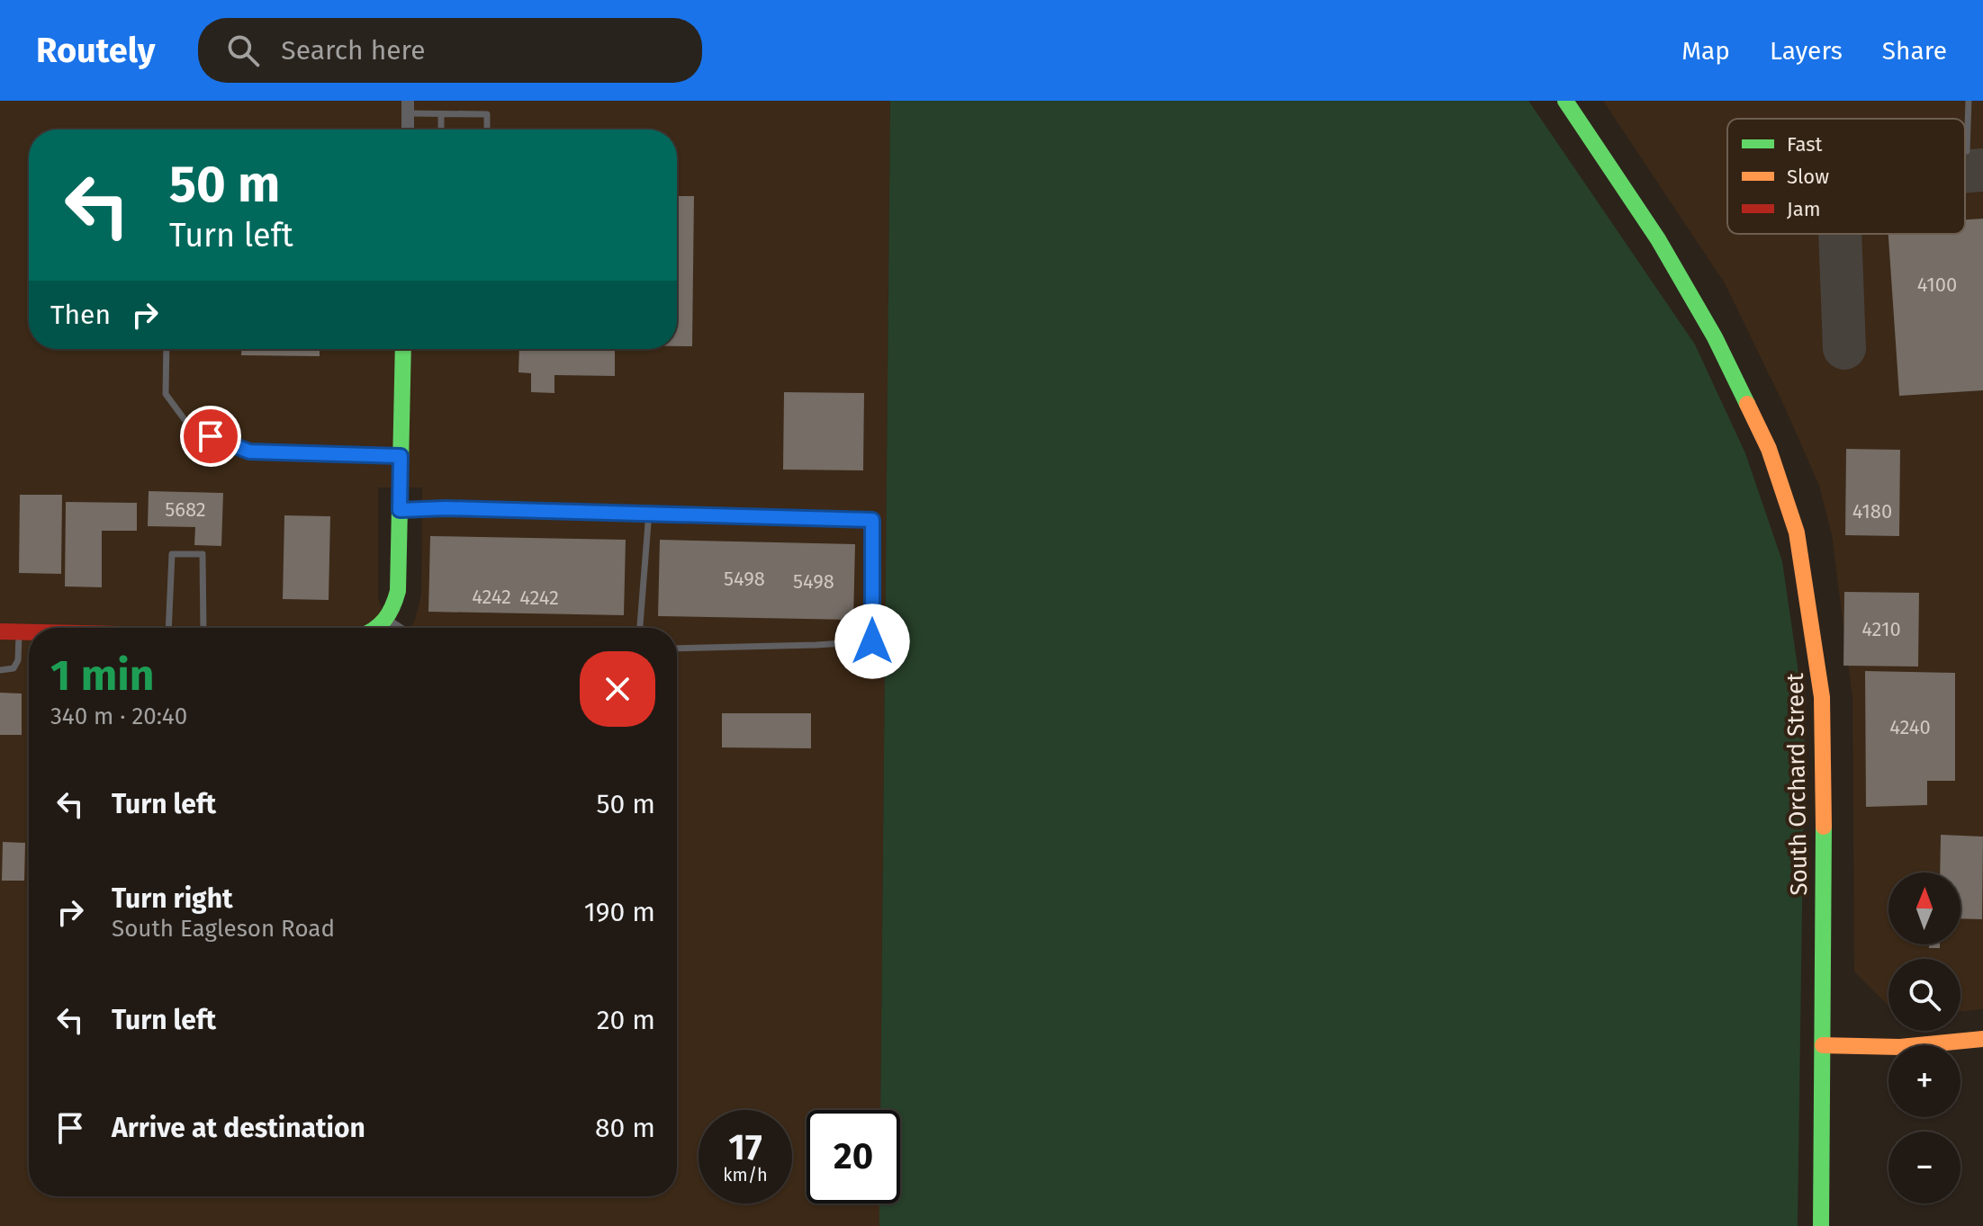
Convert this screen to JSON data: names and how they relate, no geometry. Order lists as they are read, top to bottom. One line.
{"streets":{"main road":["South Orchard Street"]},"house_numbers":["4100","5682","4180","5498","5498","4242","4242","4210","4240"],"legend":["Fast","Slow","Jam"],"north":"top","page":{"header":"Routely","search":"Search here","nav":["Map","Layers","Share"],"turn":["50 m","Turn left"],"then":"Then","heading":["1 min","340 m · 20:40"],"list":[{"name":"Turn left","value":"50 m"},{"name":"Turn right","note":"South Eagleson Road","value":"190 m"},{"name":"Turn left","value":"20 m"},{"name":"Arrive at destination","value":"80 m"}],"map_buttons":["+","−"],"speed":"17 km/h","limit":"20"}}
